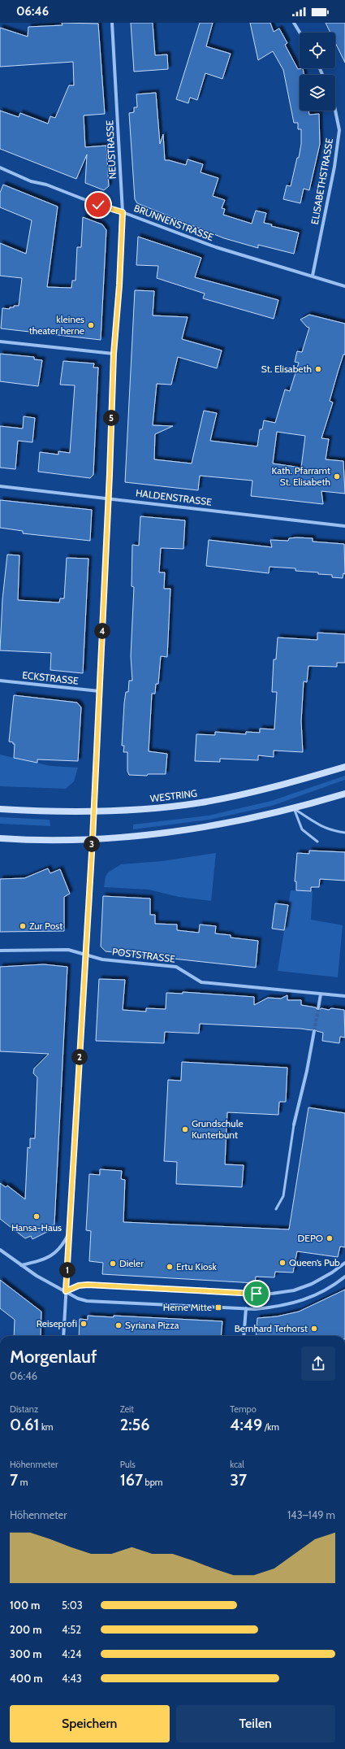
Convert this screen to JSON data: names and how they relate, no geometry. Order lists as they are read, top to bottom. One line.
{"streets":{"main road":["WESTRING"],"street":["NEUSTRASSE","ELISABETHSTRASSE","BRUNNENSTRASSE","HALDENSTRASSE","ECKSTRASSE","POSTSTRASSE"]},"crossings":[["NEUSTRASSE","BRUNNENSTRASSE"],["NEUSTRASSE","HALDENSTRASSE"],["NEUSTRASSE","ECKSTRASSE"],["NEUSTRASSE","WESTRING"],["NEUSTRASSE","POSTSTRASSE"],["ELISABETHSTRASSE","BRUNNENSTRASSE"]],"places":{"other":["kleines theater herne","St. Elisabeth","Kath. Pfarramt St. Elisabeth","Zur Post","Grundschule Kunterbunt","Hansa-Haus","DEPO","Queen‘s Pub","Dieler","Ertu Kiosk","Reiseprofi","Syriana Pizza","Bernhard Terhorst"],"transit":["Herne Mitte"]},"page":{"status":"06:46","pins":["5","4","3","2","1"],"heading":["Morgenlauf","06:46"],"stats":[["Distanz","0.61 km"],["Zeit","2:56"],["Tempo","4:49 /km"],["Höhenmeter","7 m"],["Puls","167 bpm"],["kcal","37"]],"chart":["Höhenmeter","143–149 m"],"list":[{"name":"100 m","note":"5:03"},{"name":"200 m","note":"4:52"},{"name":"300 m","note":"4:24"},{"name":"400 m","note":"4:43"}],"buttons":["Speichern","Teilen"]}}
